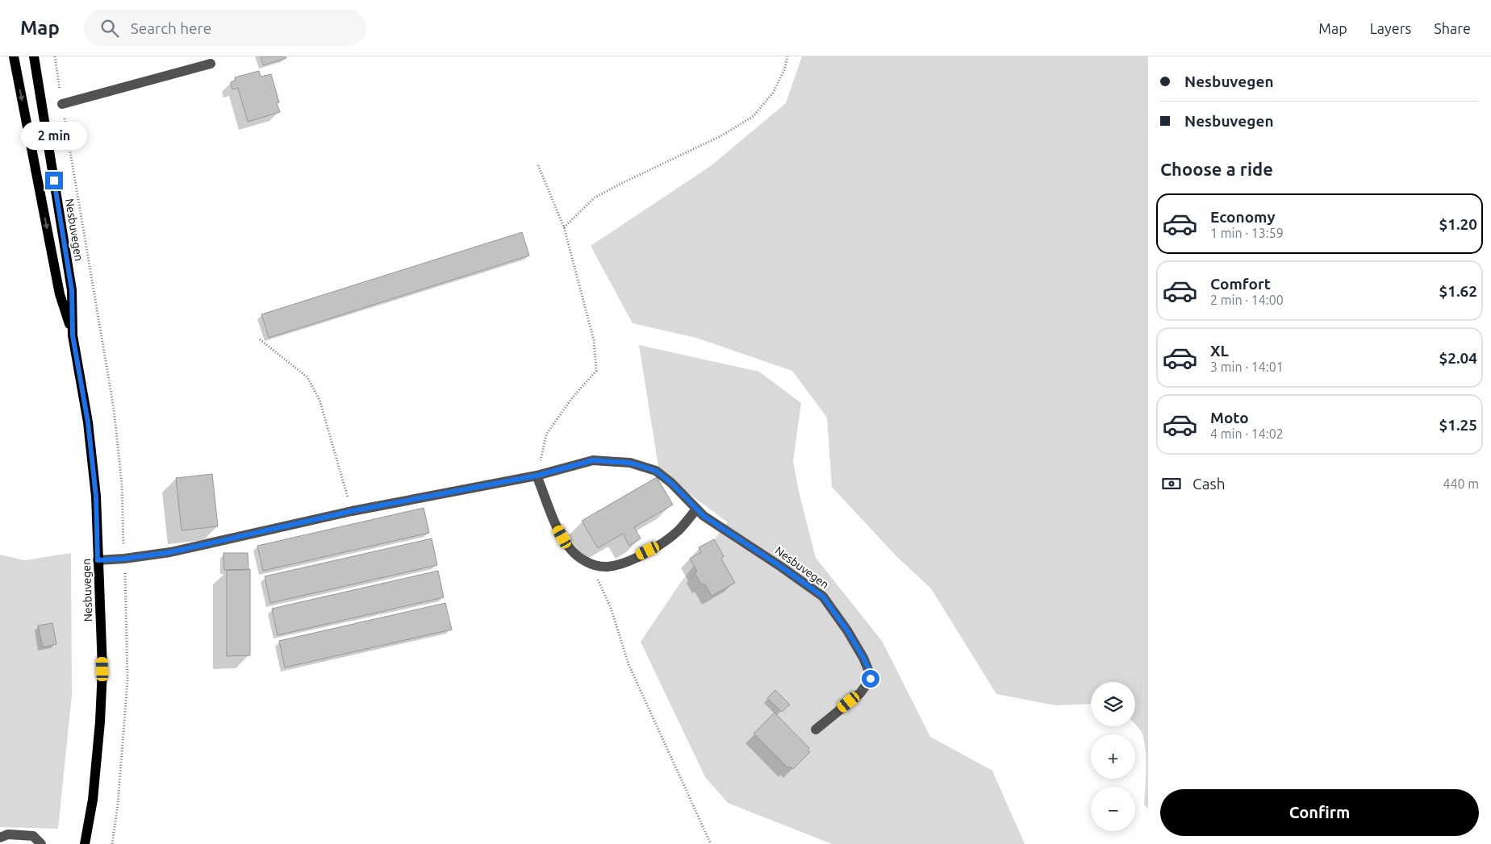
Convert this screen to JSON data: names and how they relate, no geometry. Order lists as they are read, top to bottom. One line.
{"streets":{"main road":["Nesbuvegen"]},"page":{"header":"Map","search":"Search here","nav":["Map","Layers","Share"],"banner":["Nesbuvegen","Nesbuvegen"],"bubble":"2 min","heading":"Choose a ride","list":[{"name":"Economy","note":"1 min · 13:59","value":"$1.20"},{"name":"Comfort","note":"2 min · 14:00","value":"$1.62"},{"name":"XL","note":"3 min · 14:01","value":"$2.04"},{"name":"Moto","note":"4 min · 14:02","value":"$1.25"}],"pay":["Cash","440 m"],"map_buttons":["+","−"],"buttons":"Confirm"}}
